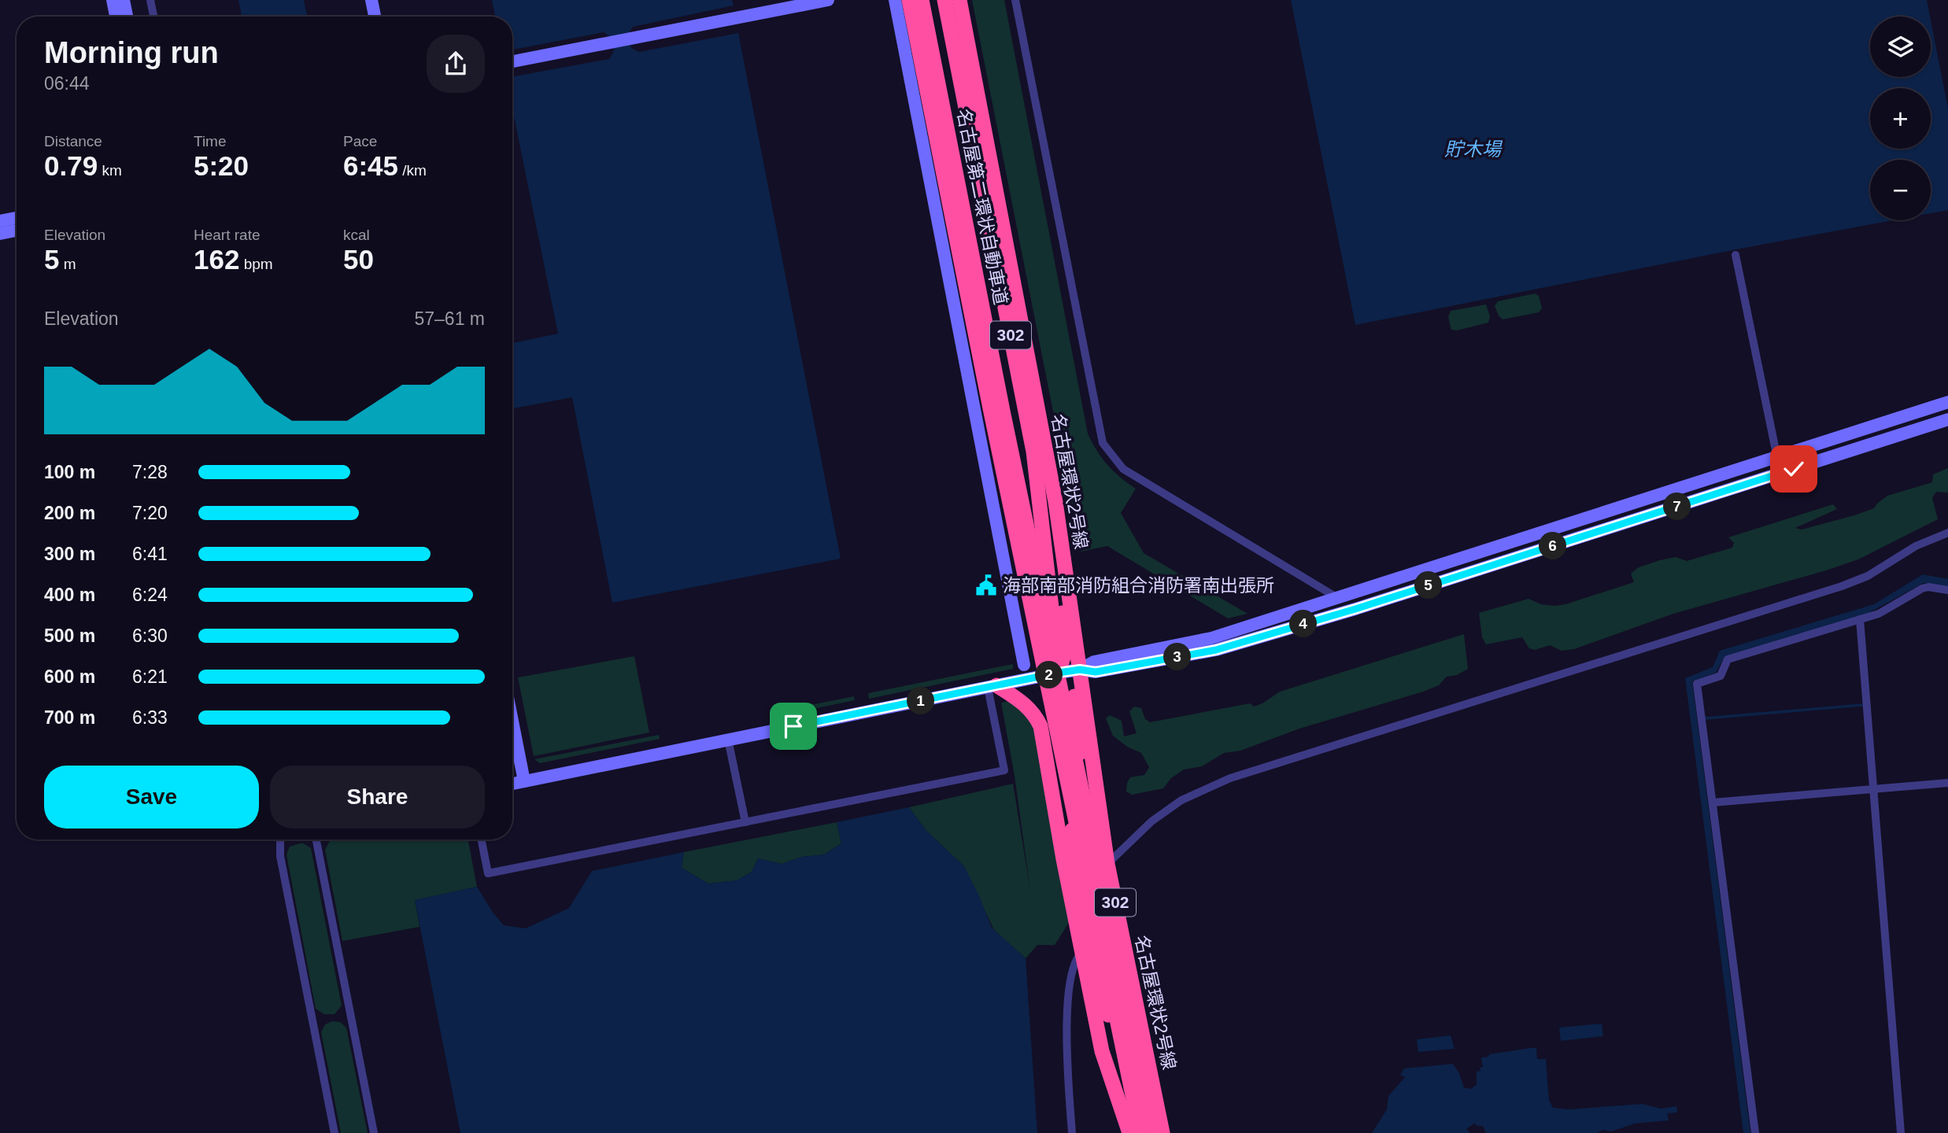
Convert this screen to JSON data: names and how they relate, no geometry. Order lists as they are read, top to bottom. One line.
{"streets":{"highway":["名古屋第二環状自動車道","302","名古屋環状2号線"]},"water":["貯木場"],"places":{"public building":["海部南部消防組合消防署南出張所"]},"page":{"map_buttons":["+","−"],"heading":["Morning run","06:44"],"stats":[["Distance","0.79 km"],["Time","5:20"],["Pace","6:45 /km"],["Elevation","5 m"],["Heart rate","162 bpm"],["kcal","50"]],"chart":["Elevation","57–61 m"],"list":[{"name":"100 m","note":"7:28"},{"name":"200 m","note":"7:20"},{"name":"300 m","note":"6:41"},{"name":"400 m","note":"6:24"},{"name":"500 m","note":"6:30"},{"name":"600 m","note":"6:21"},{"name":"700 m","note":"6:33"}],"pins":["7","6","5","4","3","2","1"],"buttons":["Save","Share"]}}
